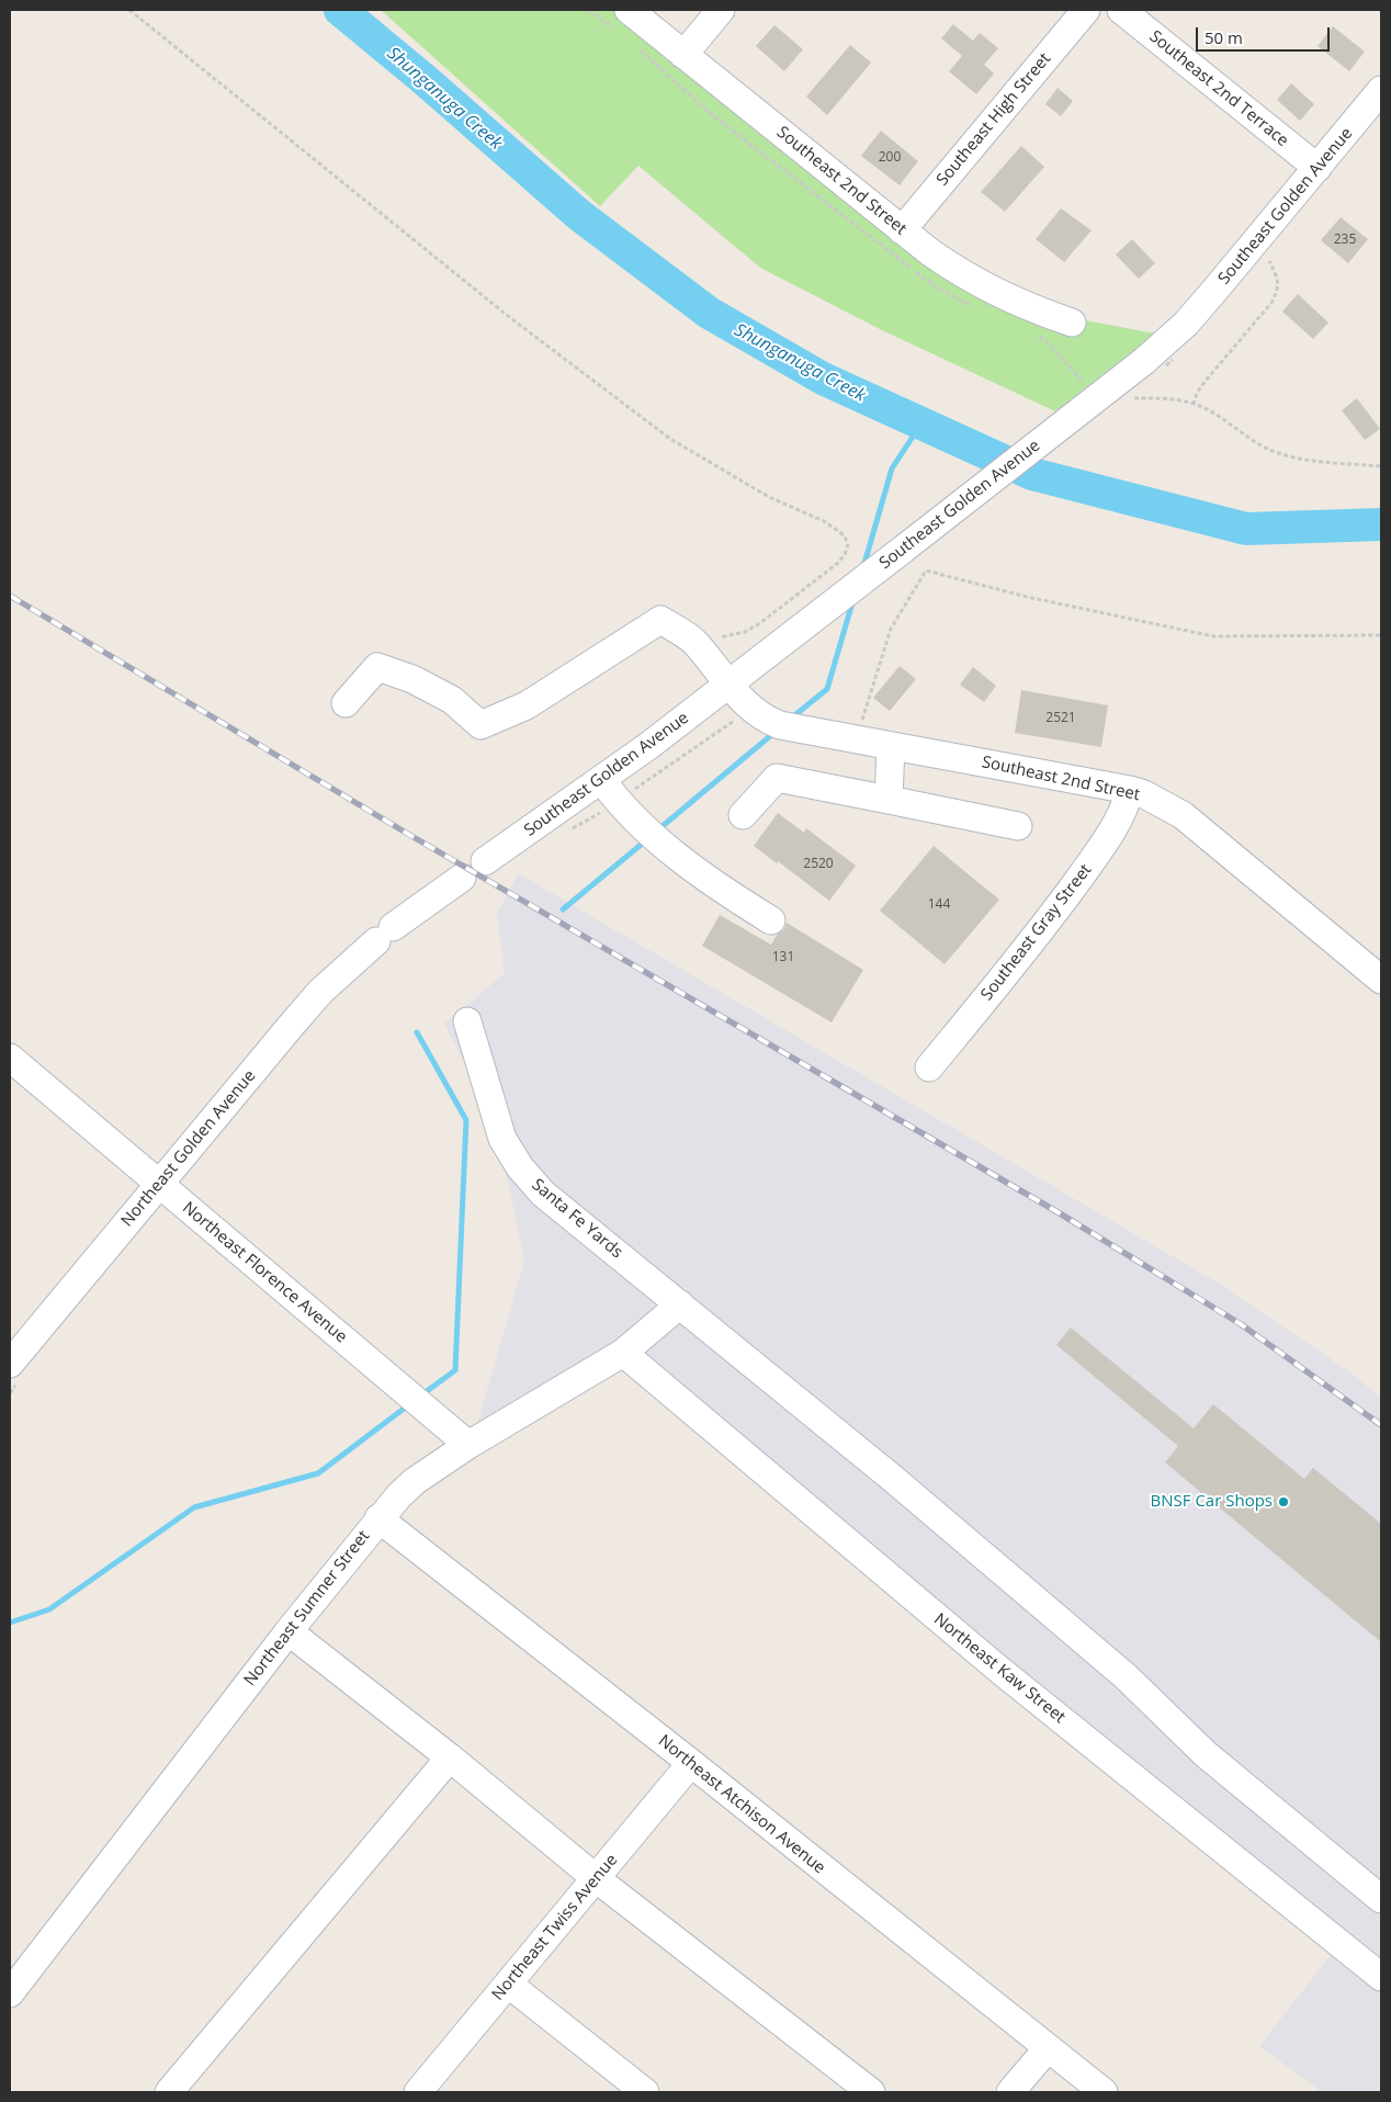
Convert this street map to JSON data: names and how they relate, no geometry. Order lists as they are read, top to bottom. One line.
{"streets":{"street":["Southeast 2nd Terrace","Southeast High Street","Southeast 2nd Street","Southeast Golden Avenue","Southeast Gray Street","Northeast Golden Avenue","Santa Fe Yards","Northeast Florence Avenue","Northeast Sumner Street","Northeast Kaw Street","Northeast Atchison Avenue","Northeast Twiss Avenue"]},"crossings":[["Southeast 2nd Terrace","Southeast Golden Avenue"],["Southeast High Street","Southeast 2nd Street"],["Southeast 2nd Street","Southeast Golden Avenue"],["Southeast 2nd Street","Southeast Gray Street"],["Northeast Golden Avenue","Northeast Florence Avenue"],["Santa Fe Yards","Northeast Sumner Street"],["Northeast Florence Avenue","Northeast Sumner Street"],["Northeast Sumner Street","Northeast Kaw Street"],["Northeast Sumner Street","Northeast Atchison Avenue"],["Northeast Atchison Avenue","Northeast Twiss Avenue"]],"water":["Shunganuga Creek"],"places":["BNSF Car Shops"],"house_numbers":["200","235","2521","2520","144","131"],"scale_bar":"50 m"}
